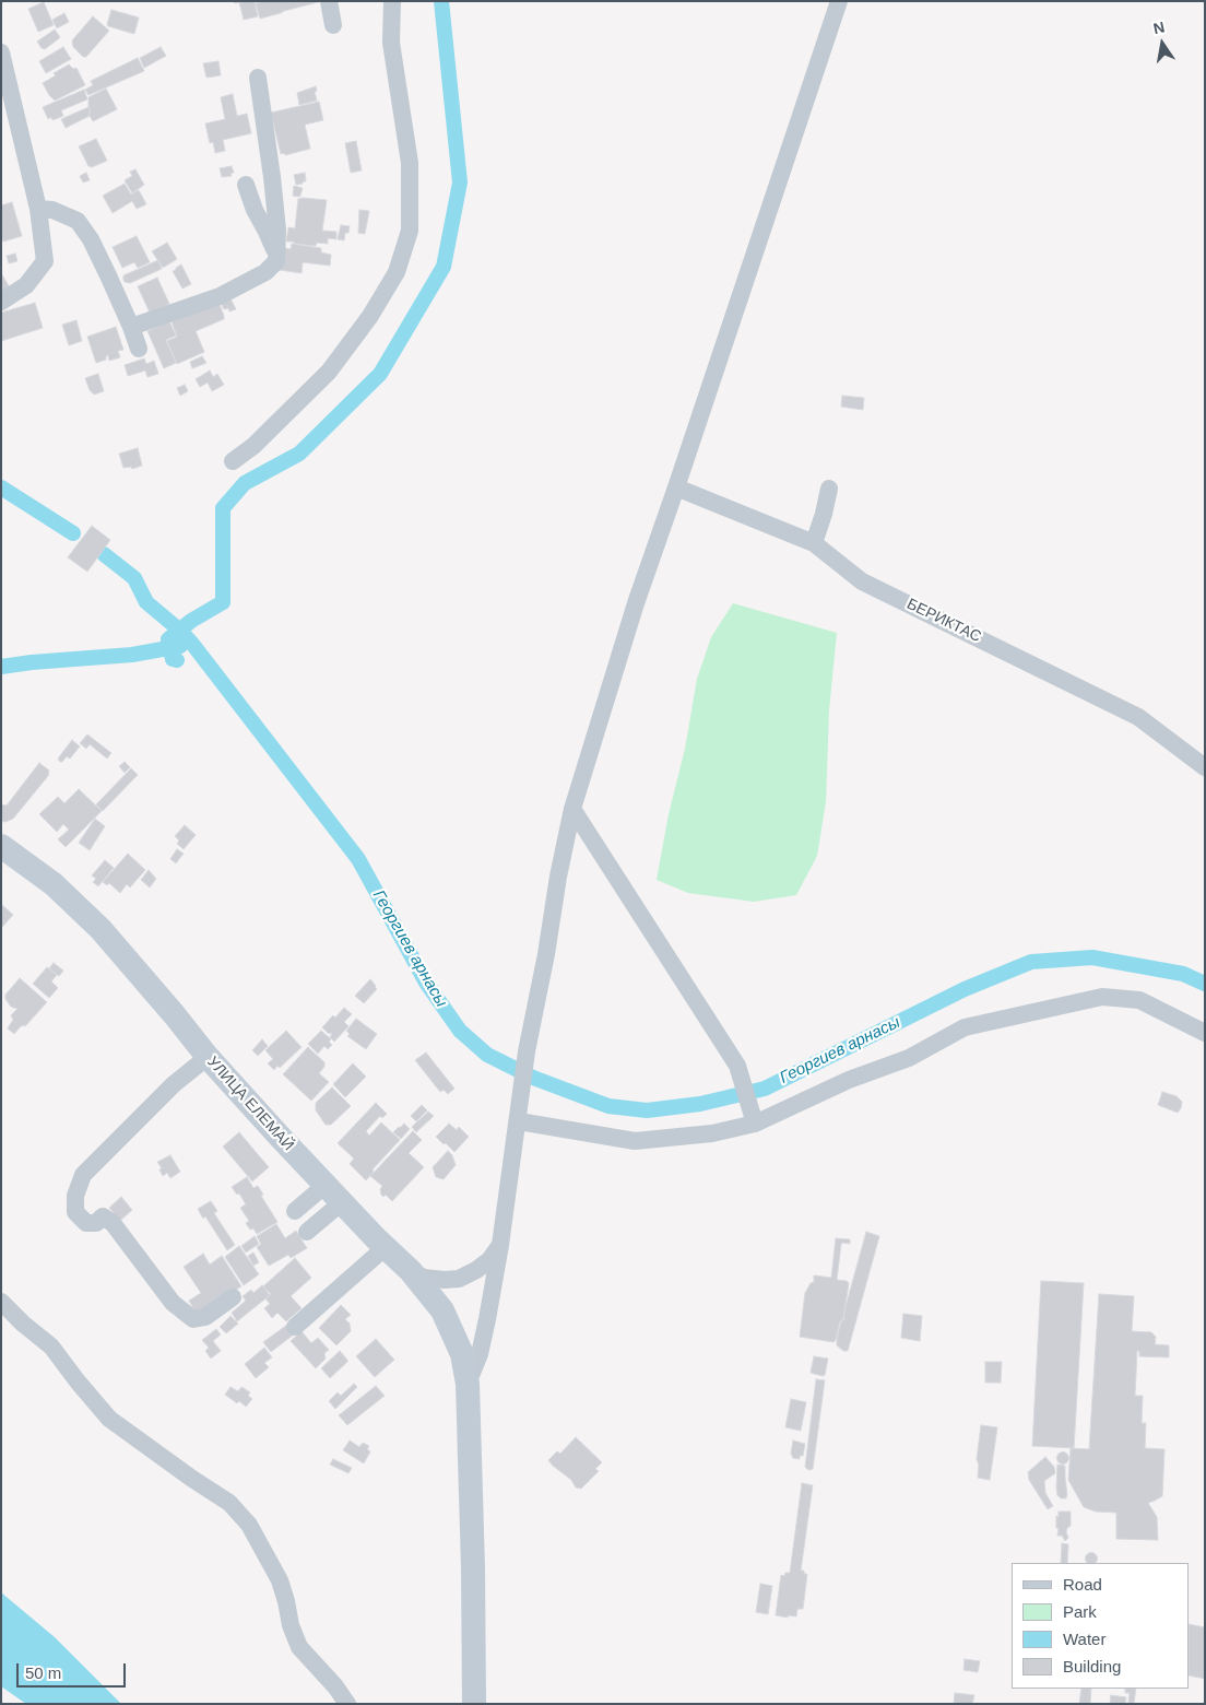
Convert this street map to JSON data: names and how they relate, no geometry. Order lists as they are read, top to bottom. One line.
{"streets":{"street":["БЕРИКТАС","УЛИЦА ЕЛЕМАЙ"]},"water":["Георгиев арнасы"],"legend":["Road","Park","Water","Building"],"scale_bar":"50 m","north":"top"}
